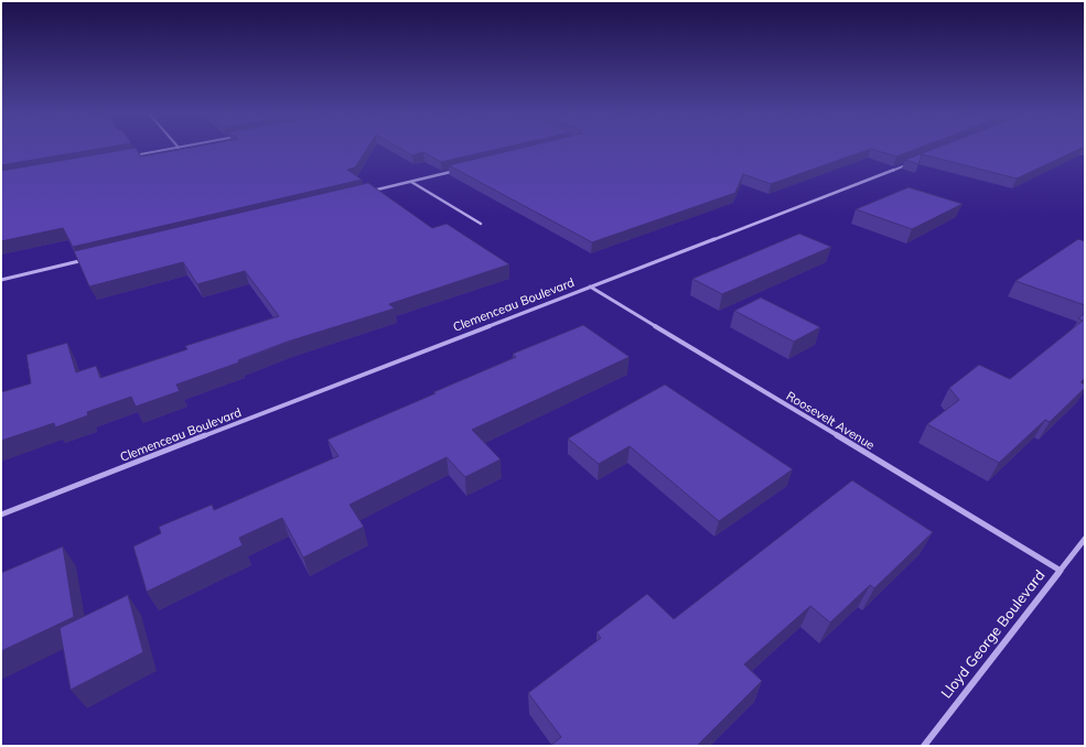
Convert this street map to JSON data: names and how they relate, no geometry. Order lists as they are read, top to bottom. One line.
{"streets":{"street":["Clemenceau Boulevard","Roosevelt Avenue","Lloyd George Boulevard"]},"crossings":[["Clemenceau Boulevard","Roosevelt Avenue"],["Roosevelt Avenue","Lloyd George Boulevard"]]}
